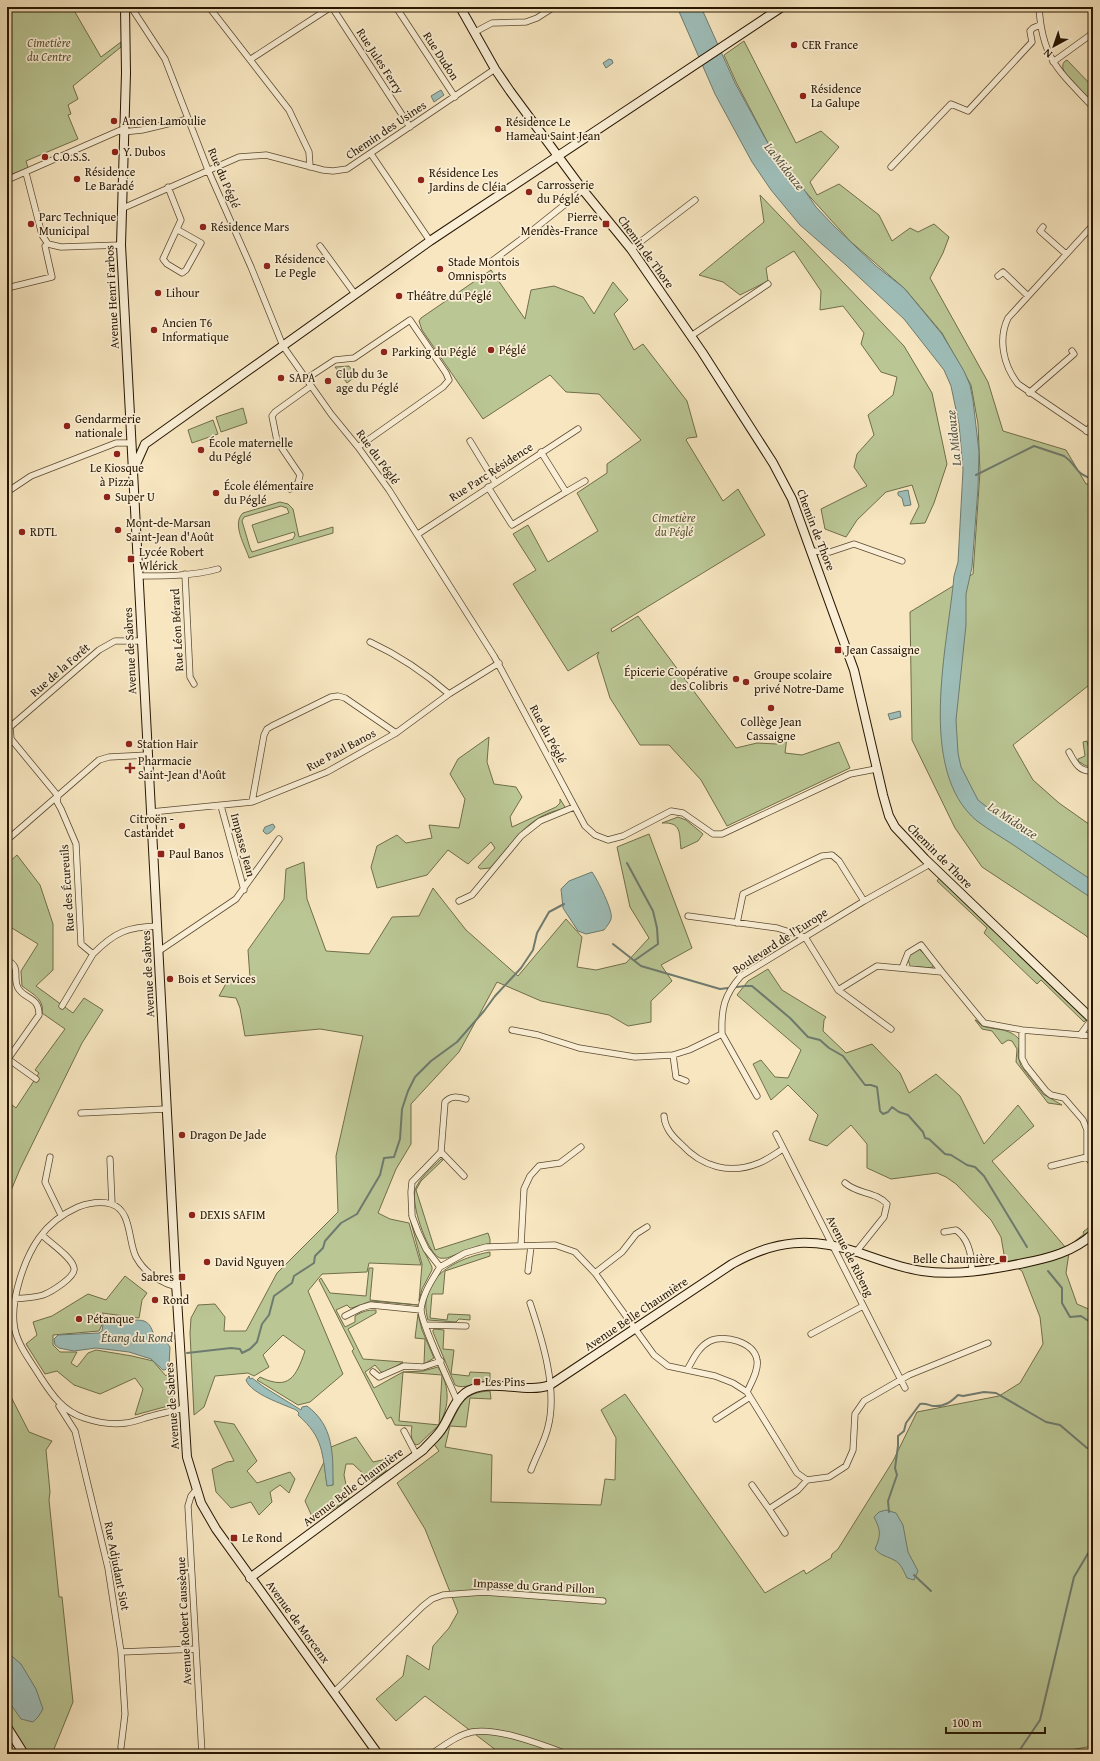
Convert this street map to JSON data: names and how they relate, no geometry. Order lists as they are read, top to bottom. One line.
{"streets":{"main road":["Chemin de Thore","Avenue Henri Farbos","Avenue de Sabres","Avenue Belle Chaumière","Avenue de Morcenx"],"street":["Rue Dudon","Rue Jules Ferry","Chemin des Usines","Rue du Péglé","Rue Parc Résidence","Rue Léon Bérard","Rue de la Forêt","Rue Paul Banos","Impasse Jean","Rue des Écureuils","Boulevard de l'Europe","Avenue de Ribeng","Rue Adjudant Siot","Impasse du Grand Pillon","Avenue Robert Caussèque"]},"crossings":[["Rue Dudon","Chemin des Usines"],["Rue Jules Ferry","Chemin des Usines"],["Chemin des Usines","Rue du Péglé"],["Chemin des Usines","Chemin de Thore"],["Chemin des Usines","Avenue Henri Farbos"],["Rue du Péglé","Chemin de Thore"],["Rue du Péglé","Rue Parc Résidence"],["Rue du Péglé","Rue Paul Banos"],["Chemin de Thore","Boulevard de l'Europe"],["Avenue Henri Farbos","Avenue de Sabres"],["Avenue de Sabres","Rue de la Forêt"],["Avenue de Sabres","Rue Paul Banos"],["Avenue de Sabres","Avenue Robert Caussèque"],["Avenue de Sabres","Avenue de Morcenx"],["Rue de la Forêt","Rue des Écureuils"],["Rue Paul Banos","Impasse Jean"],["Avenue de Ribeng","Avenue Belle Chaumière"],["Avenue Belle Chaumière","Avenue de Morcenx"],["Impasse du Grand Pillon","Avenue de Morcenx"]],"water":["La Midouze","Étang du Rond"],"parks":["Cimetière du Centre","Cimetière du Péglé"],"places":{"other":["CER France","Résidence La Galupe","Ancien Lamoulie","Résidence Le Hameau Saint Jean","Y. Dubos","C.O.S.S.","Résidence Le Baradé","Résidence Les Jardins de Cléia","Carrosserie du Péglé","Parc Technique Municipal","Résidence Mars","Résidence Le Pegle","Stade Montois Omnisports","Lihour","Théâtre du Péglé","Ancien T6 Informatique","Péglé","Parking du Péglé","SAPA","Club du 3e age du Péglé","Gendarmerie nationale","École maternelle du Péglé","Le Kiosque à Pizza","École élémentaire du Péglé","Super U","Mont-de-Marsan Saint-Jean d'Août","RDTL","Épicerie Coopérative des Colibris","Groupe scolaire privé Notre-Dame","Collège Jean Cassaigne","Station Hair","Citroën - Castandet","Bois et Services","Dragon De Jade","DEXIS SAFIM","David Nguyen","Rond","Pétanque"],"transit":["Pierre Mendès-France","Lycée Robert Wlérick","Jean Cassaigne","Paul Banos","Belle Chaumière","Sabres","Les Pins","Le Rond"],"health":["Pharmacie Saint-Jean d'Août"]},"scale_bar":"100 m","north":"bottom left"}
